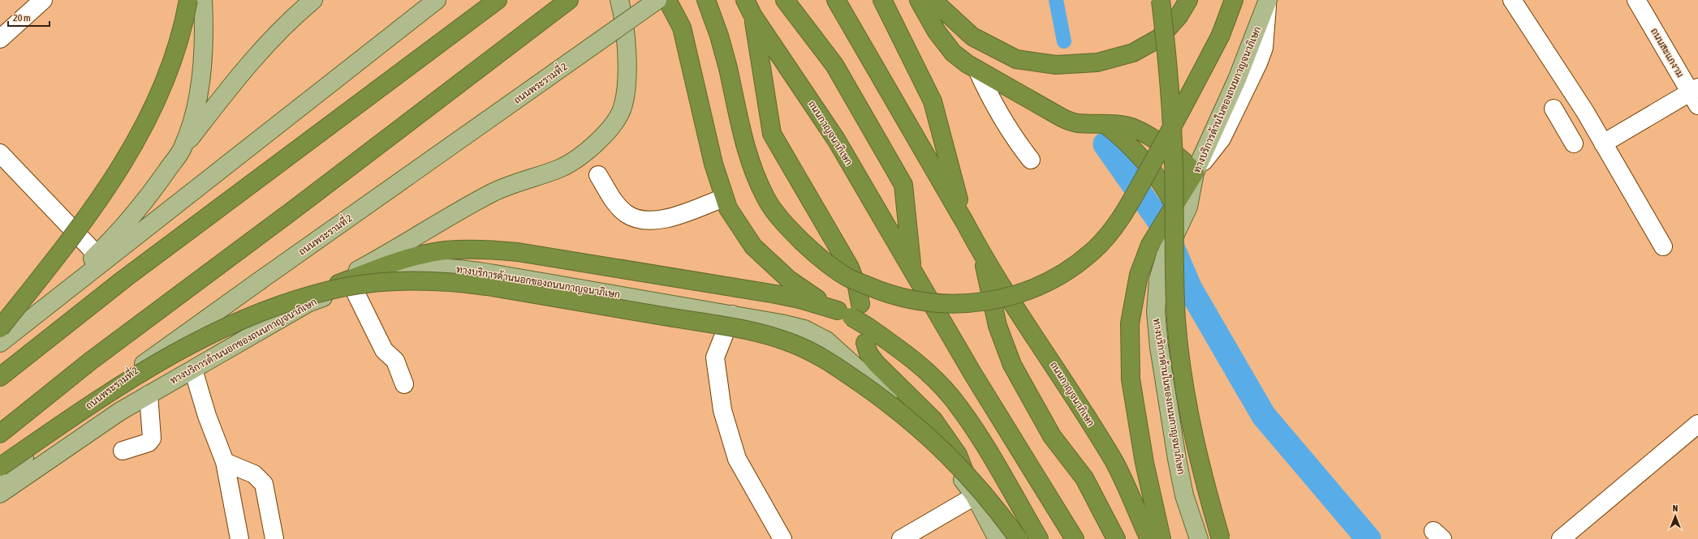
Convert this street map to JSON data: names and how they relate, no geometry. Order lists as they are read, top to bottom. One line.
{"streets":{"highway":["ถนนกาญจนาภิเษก"],"main road":["ถนนพระรามที่ 2","ทางบริการด้านในของถนนกาญจนาภิเษก","ทางบริการด้านนอกของถนนกาญจนาภิเษก"],"street":["ถนนสะแกงาม"]},"scale_bar":"20 m","north":"top"}
